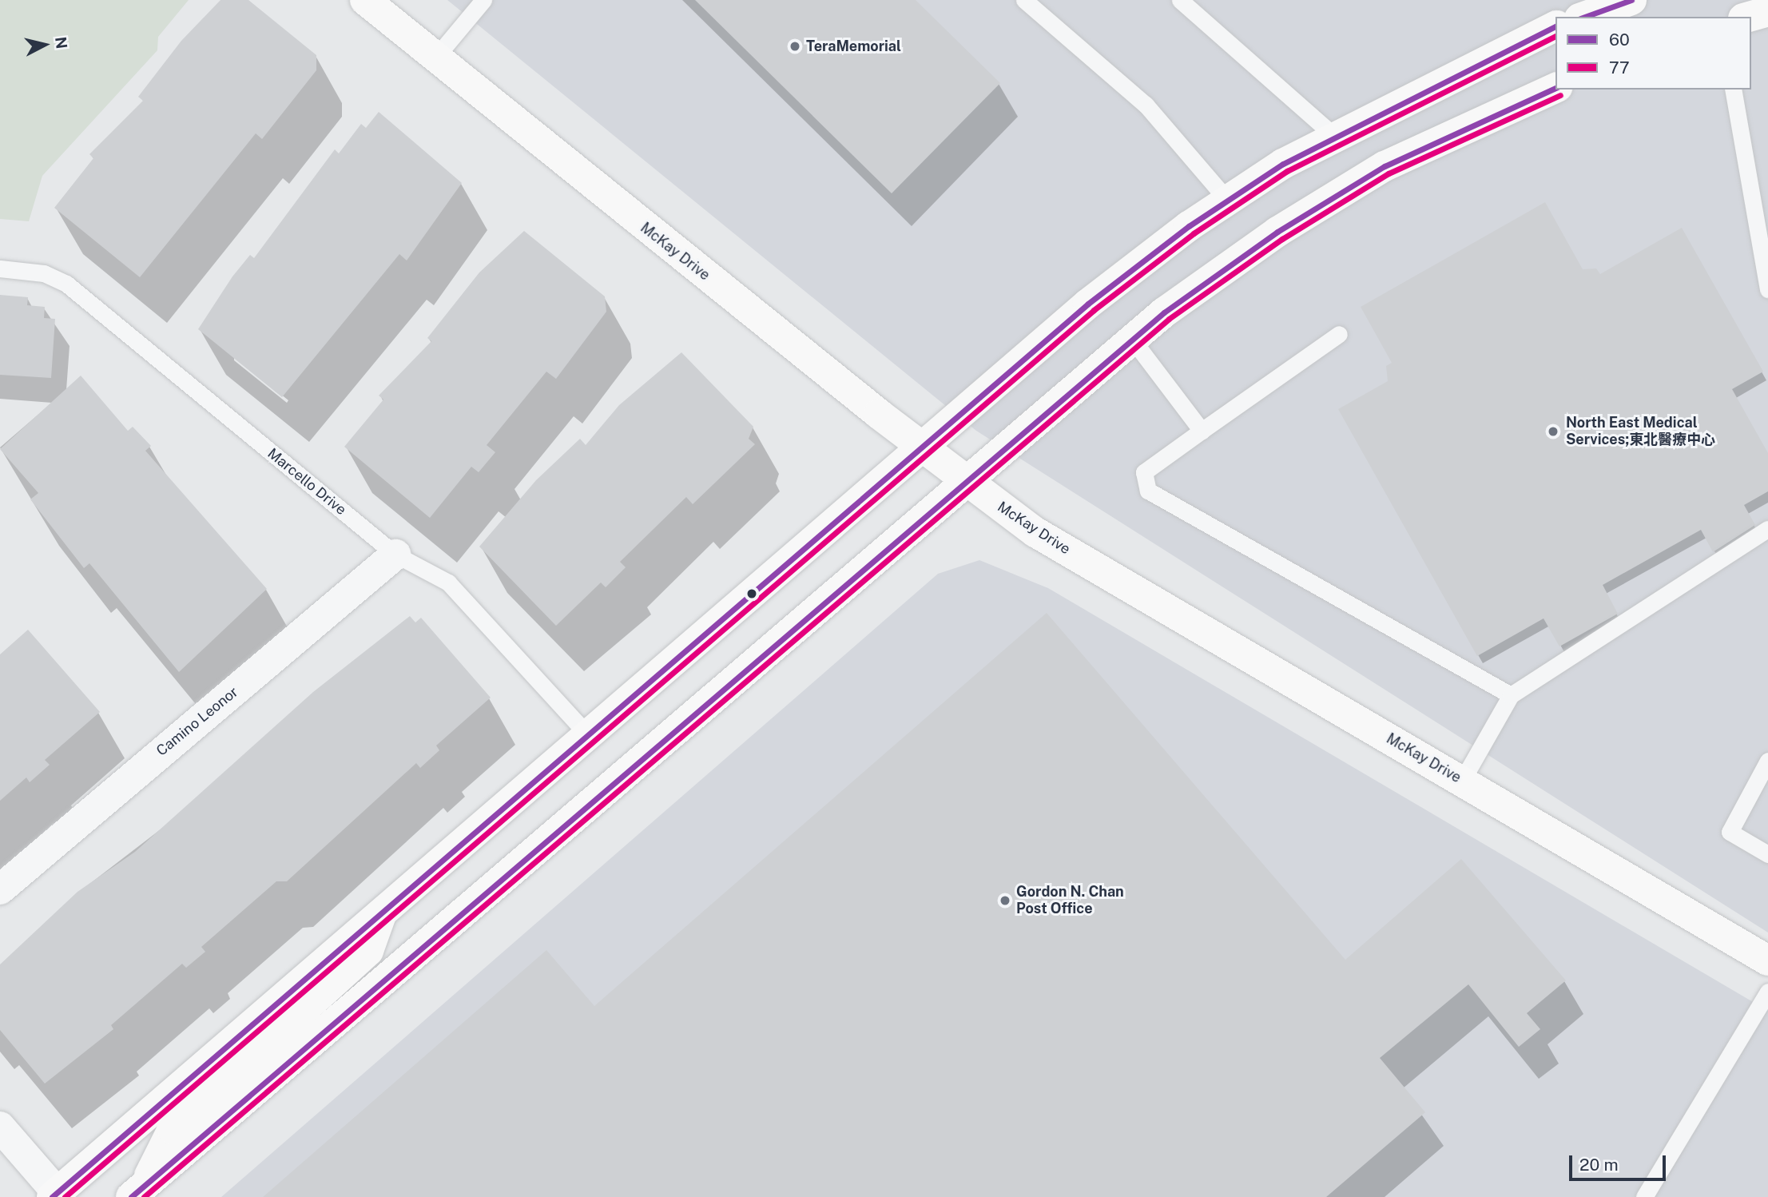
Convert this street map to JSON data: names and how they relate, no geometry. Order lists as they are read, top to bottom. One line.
{"streets":{"main road":["McKay Drive"],"street":["Camino Leonor"],"lane":["Marcello Drive"]},"crossings":[["Marcello Drive","Camino Leonor"]],"places":["TeraMemorial","North East Medical Services;東北醫療中心","Gordon N. Chan Post Office"],"lines":["transit line 60","transit line 77"],"legend":["60","77"],"scale_bar":"20 m","north":"right"}
